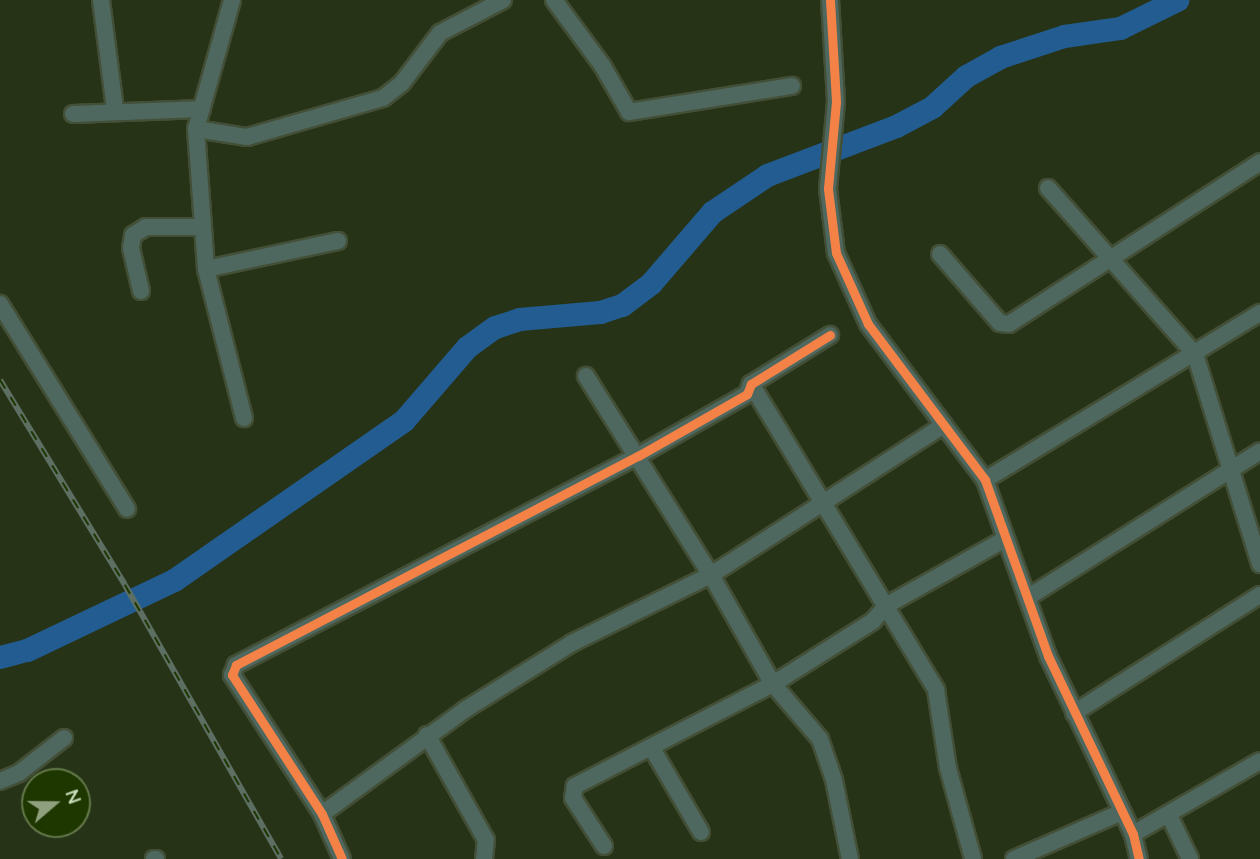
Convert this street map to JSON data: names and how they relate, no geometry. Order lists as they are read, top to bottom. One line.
{"north":"right"}
